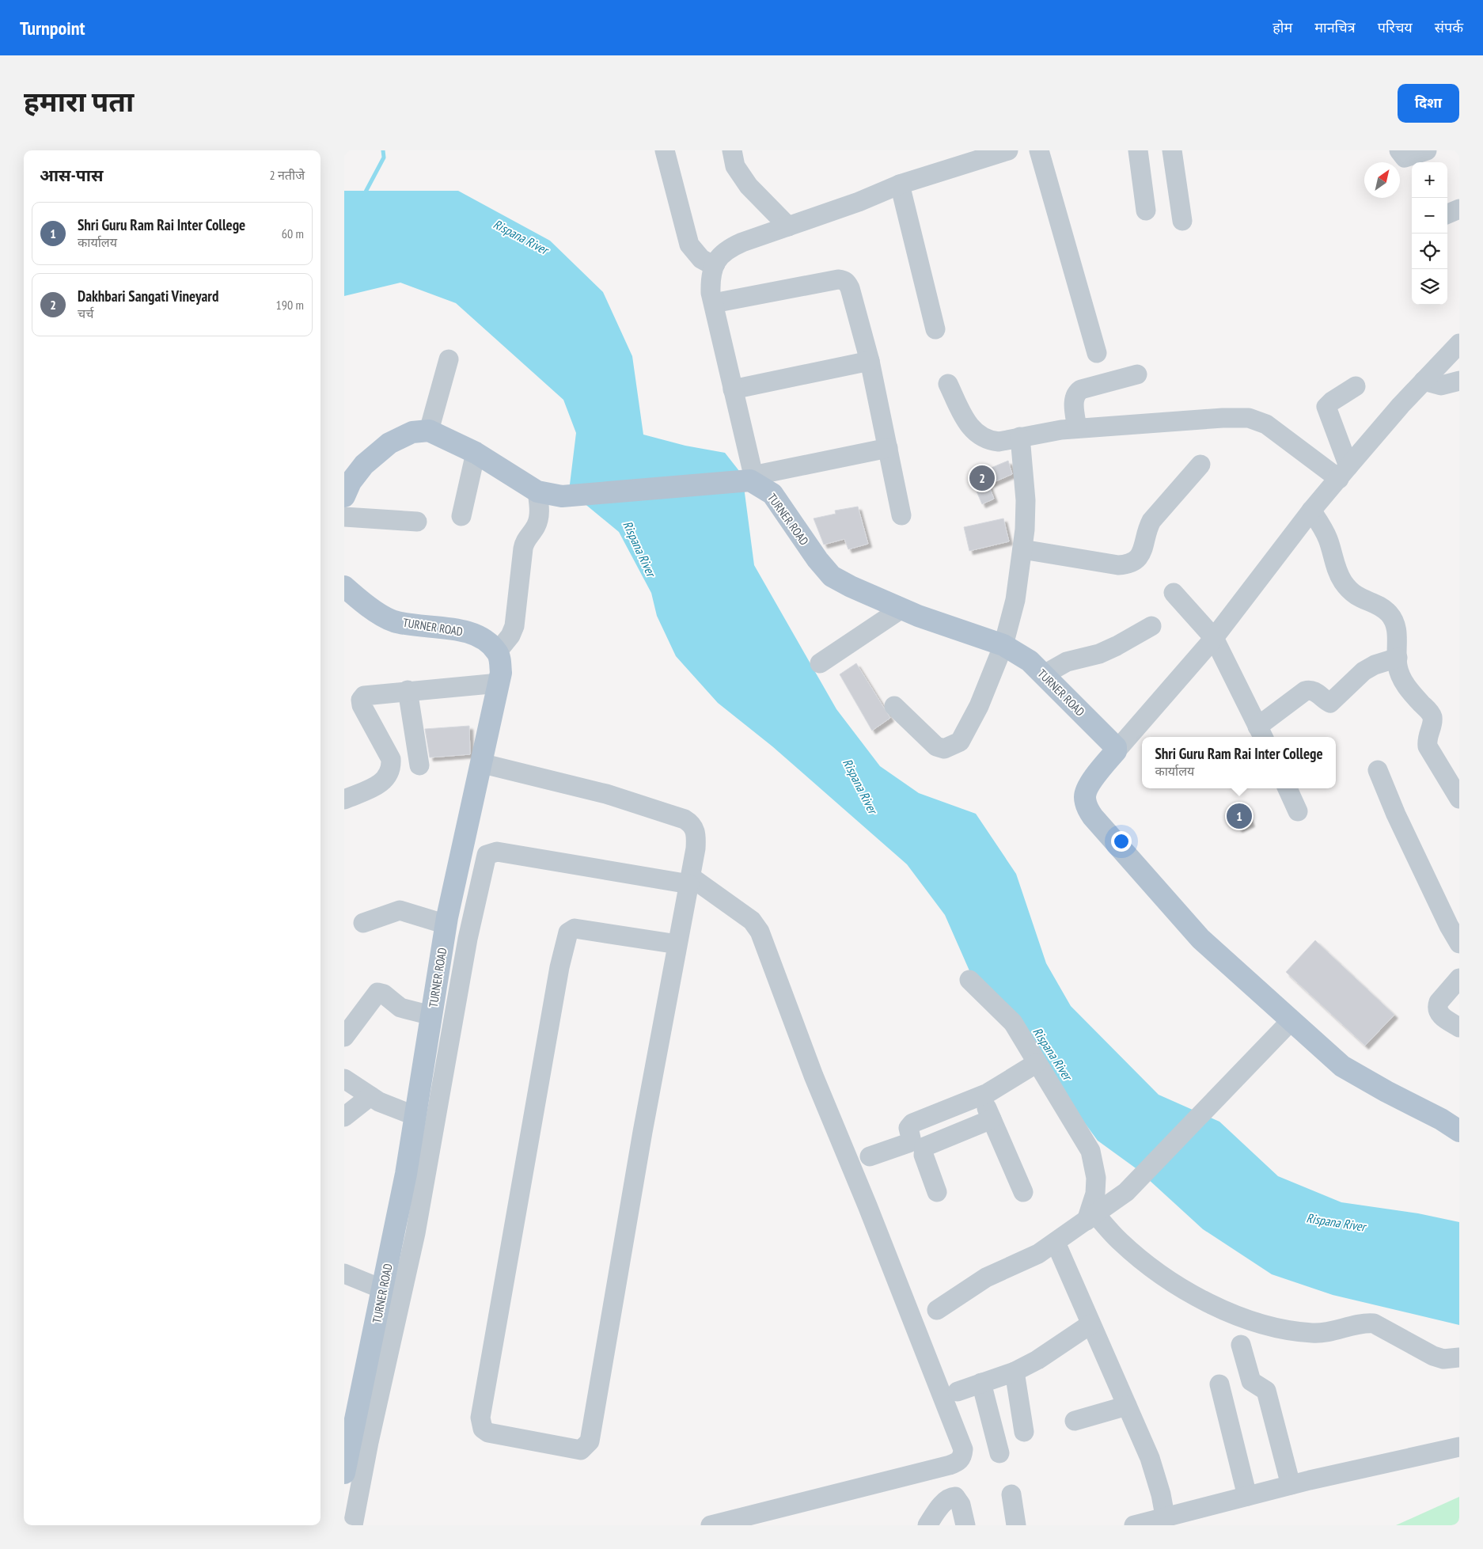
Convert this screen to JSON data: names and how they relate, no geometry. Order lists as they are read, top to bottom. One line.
{"streets":{"main road":["TURNER ROAD"]},"water":["Rispana River"],"north":"top right","page":{"header":"Turnpoint","nav":["होम","मानचित्र","परिचय","संपर्क"],"title":"हमारा पता","buttons":"दिशा","heading":["आस-पास","2 नतीजे"],"map_buttons":["+","−"],"list":[{"mark":"1","name":"Shri Guru Ram Rai Inter College","note":"कार्यालय","value":"60 m"},{"mark":"2","name":"Dakhbari Sangati Vineyard","note":"चर्च","value":"190 m"}],"pins":["2","1"],"popup":["Shri Guru Ram Rai Inter College","कार्यालय"]}}
